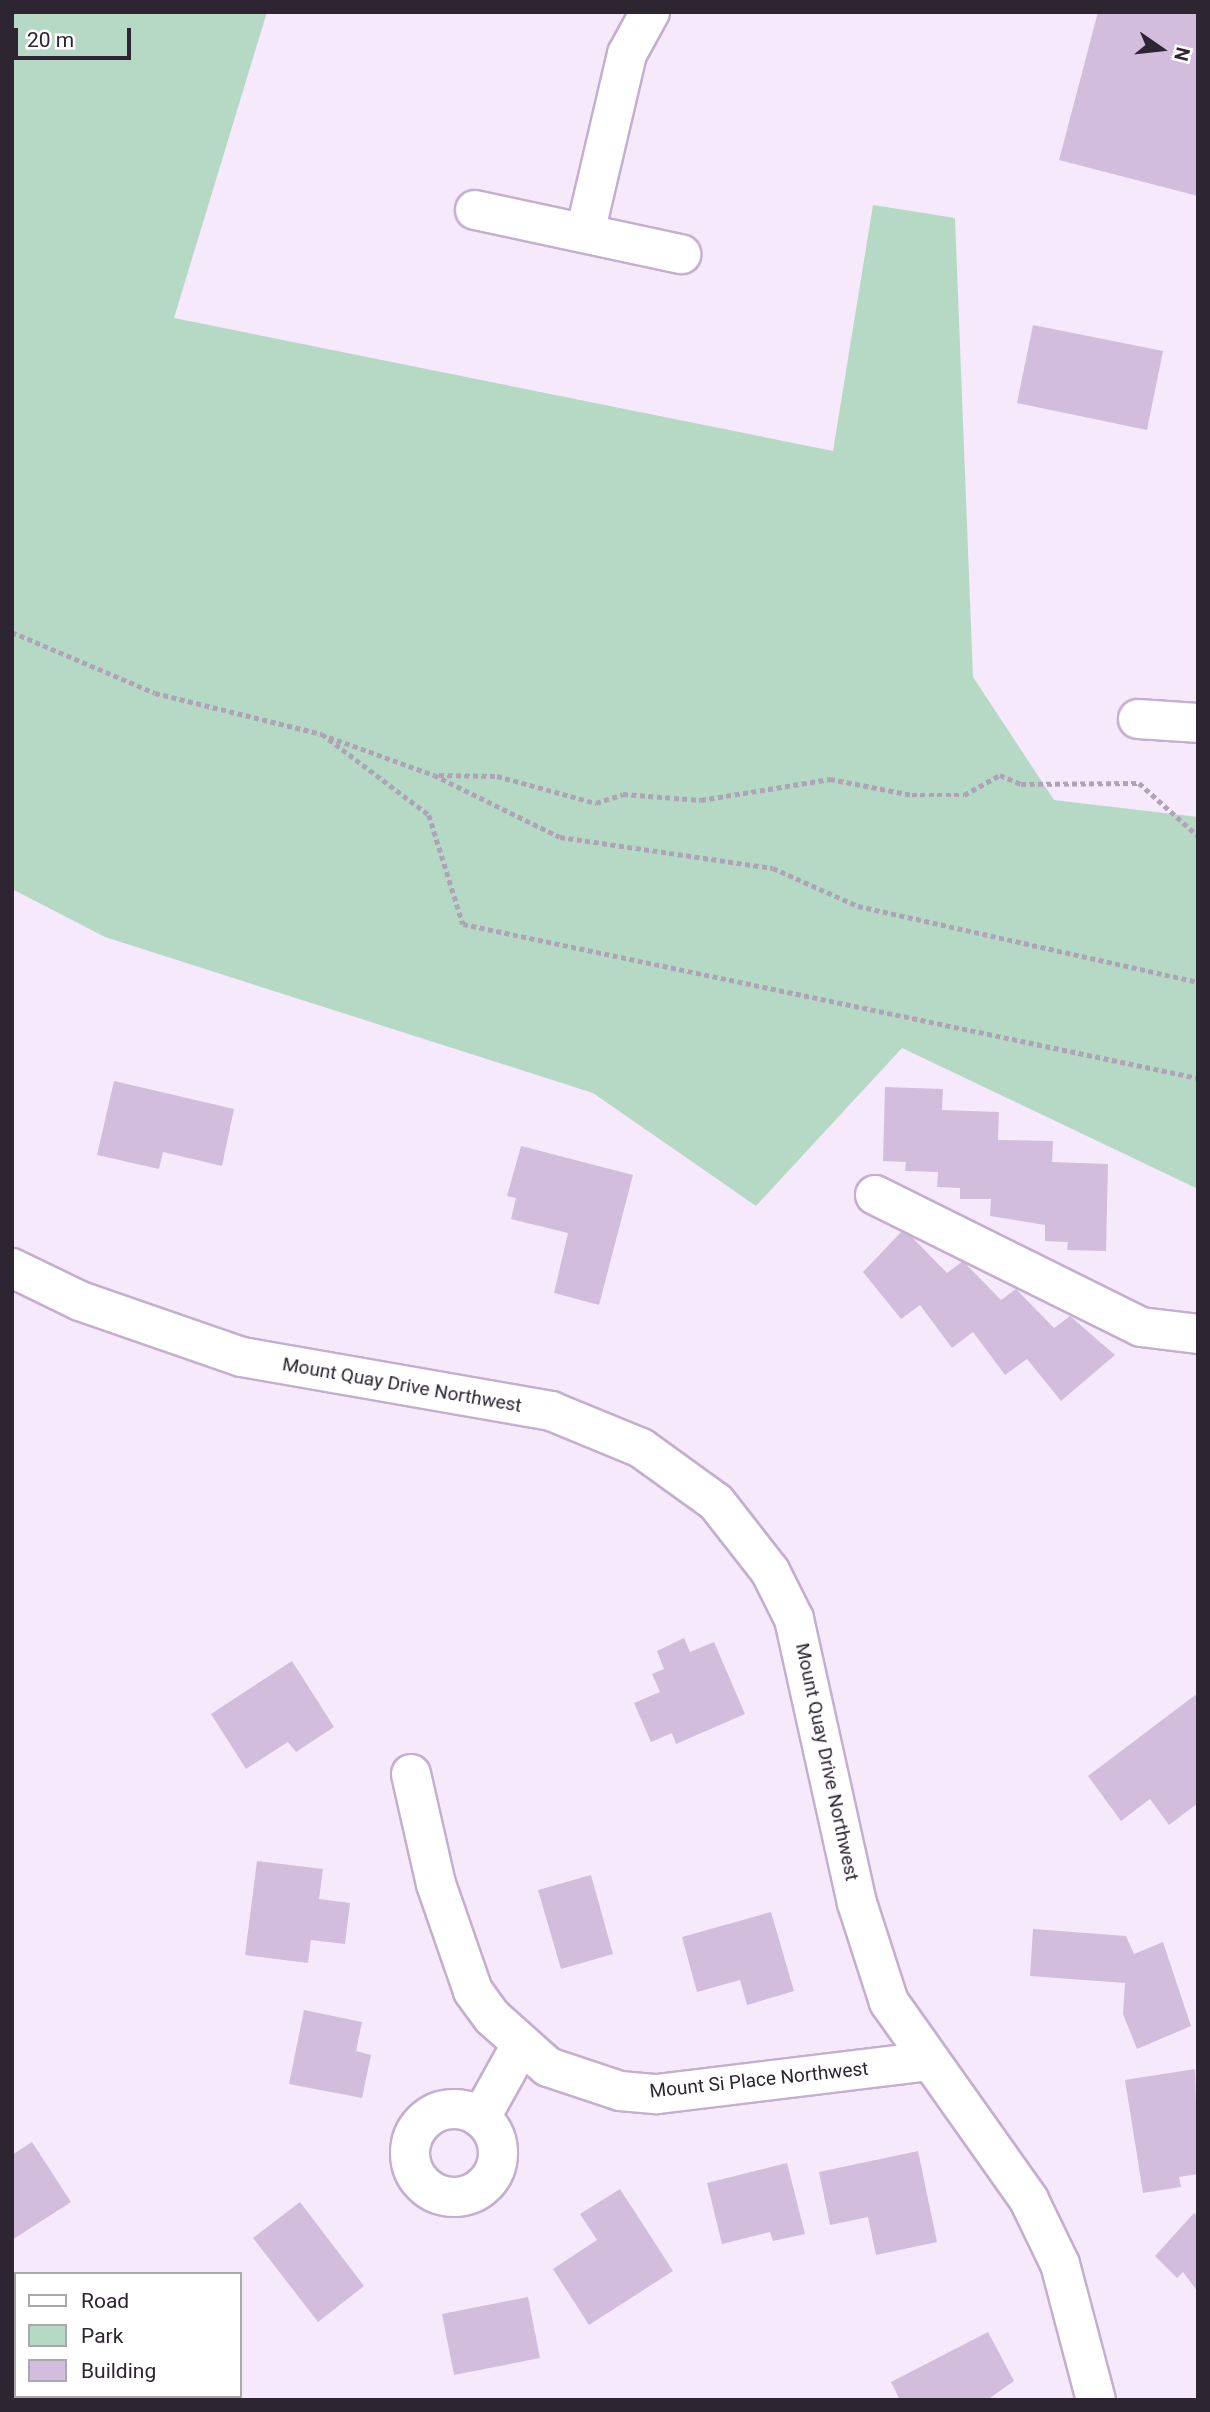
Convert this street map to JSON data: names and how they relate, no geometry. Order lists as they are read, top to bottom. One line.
{"streets":{"street":["Mount Quay Drive Northwest","Mount Si Place Northwest"]},"crossings":[["Mount Quay Drive Northwest","Mount Si Place Northwest"]],"legend":["Road","Park","Building"],"scale_bar":"20 m","north":"right"}
